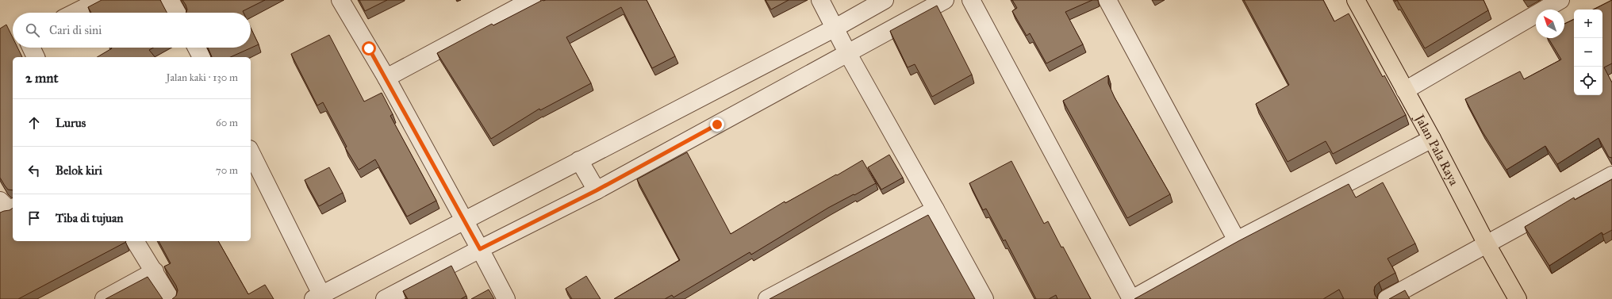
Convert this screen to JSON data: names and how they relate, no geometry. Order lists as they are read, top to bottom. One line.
{"streets":{"main road":["Jalan Pala Raya"]},"north":"top left","page":{"map_buttons":["+","−"],"search":"Cari di sini","heading":["2 mnt","Jalan kaki · 130 m"],"list":[["Lurus","60 m"],["Belok kiri","70 m"],"Tiba di tujuan"]}}
